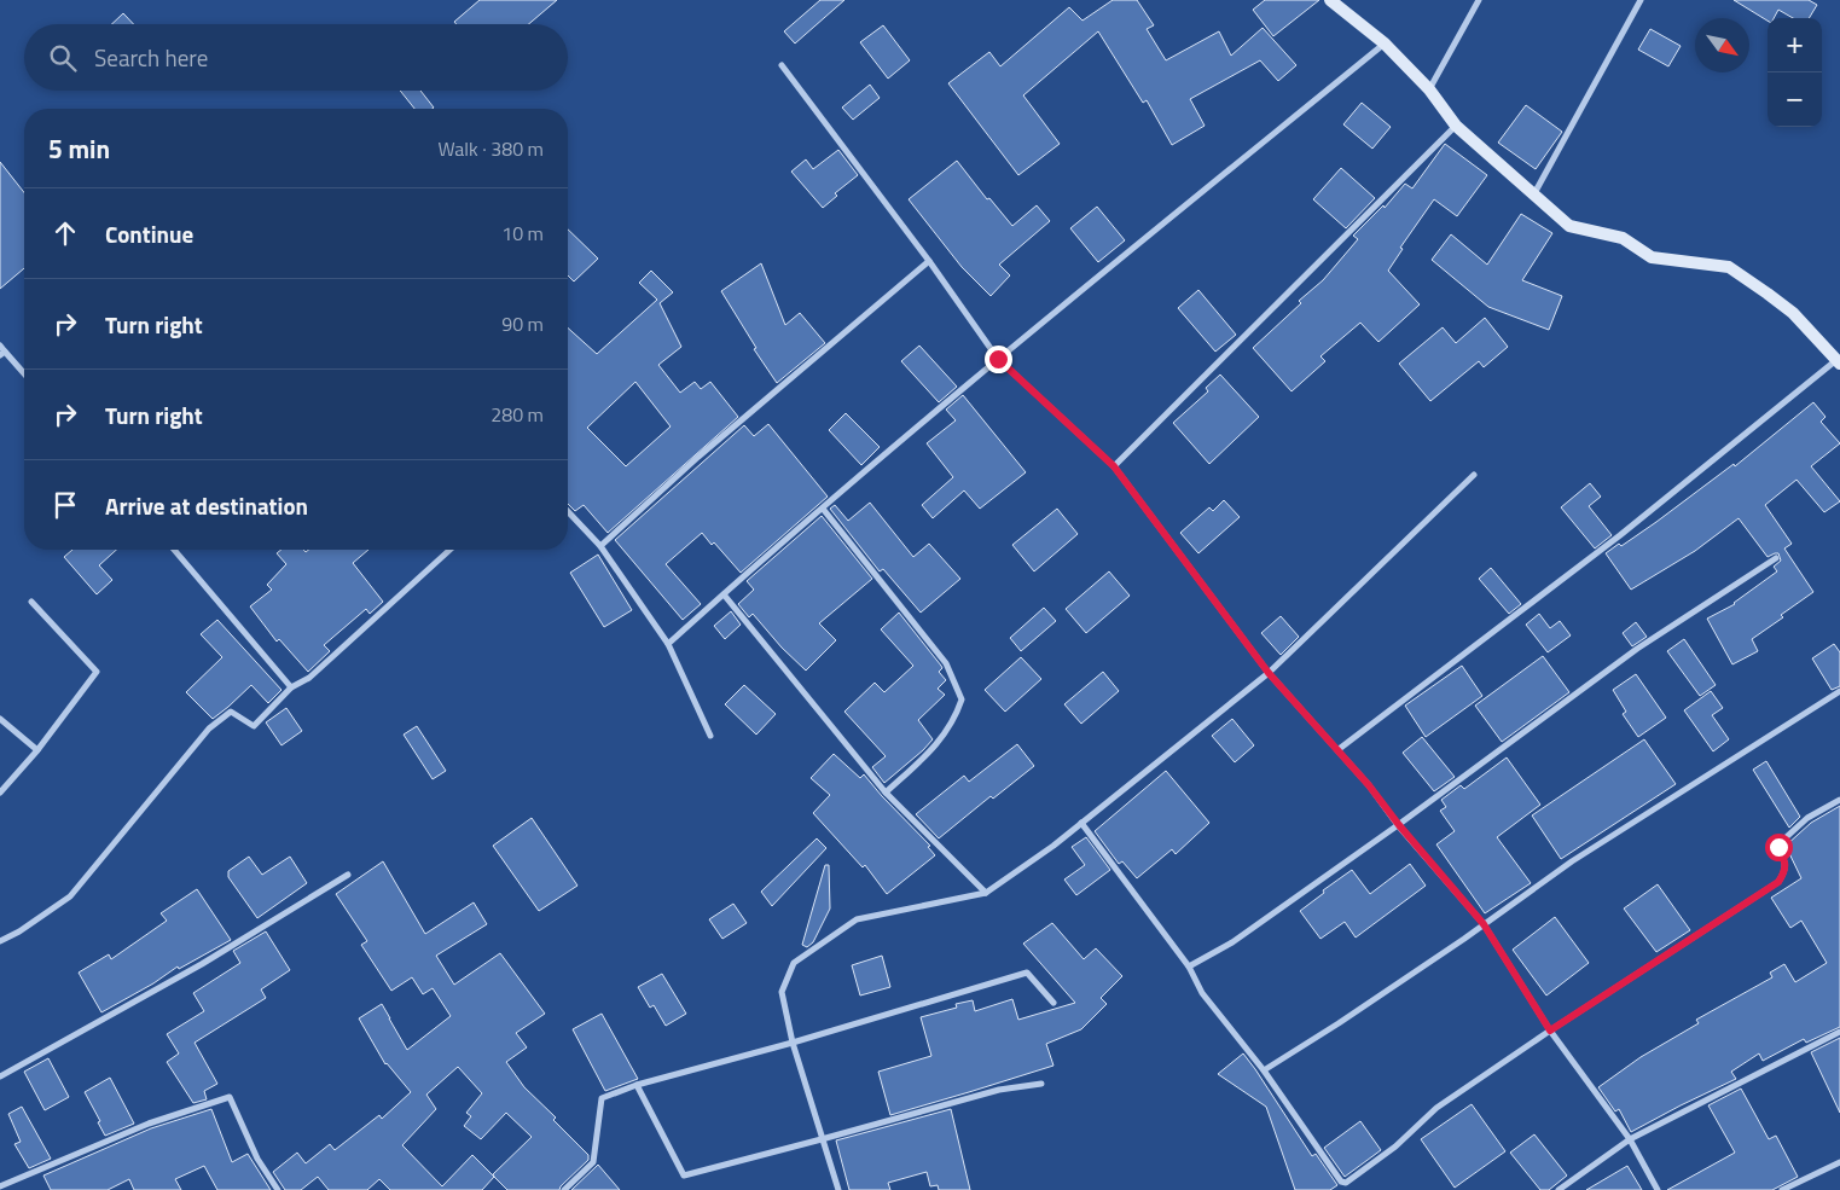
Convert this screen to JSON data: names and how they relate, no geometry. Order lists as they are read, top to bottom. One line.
{"north":"bottom right","page":{"map_buttons":["+","−"],"search":"Search here","heading":["5 min","Walk · 380 m"],"list":[["Continue","10 m"],["Turn right","90 m"],["Turn right","280 m"],"Arrive at destination"]}}
